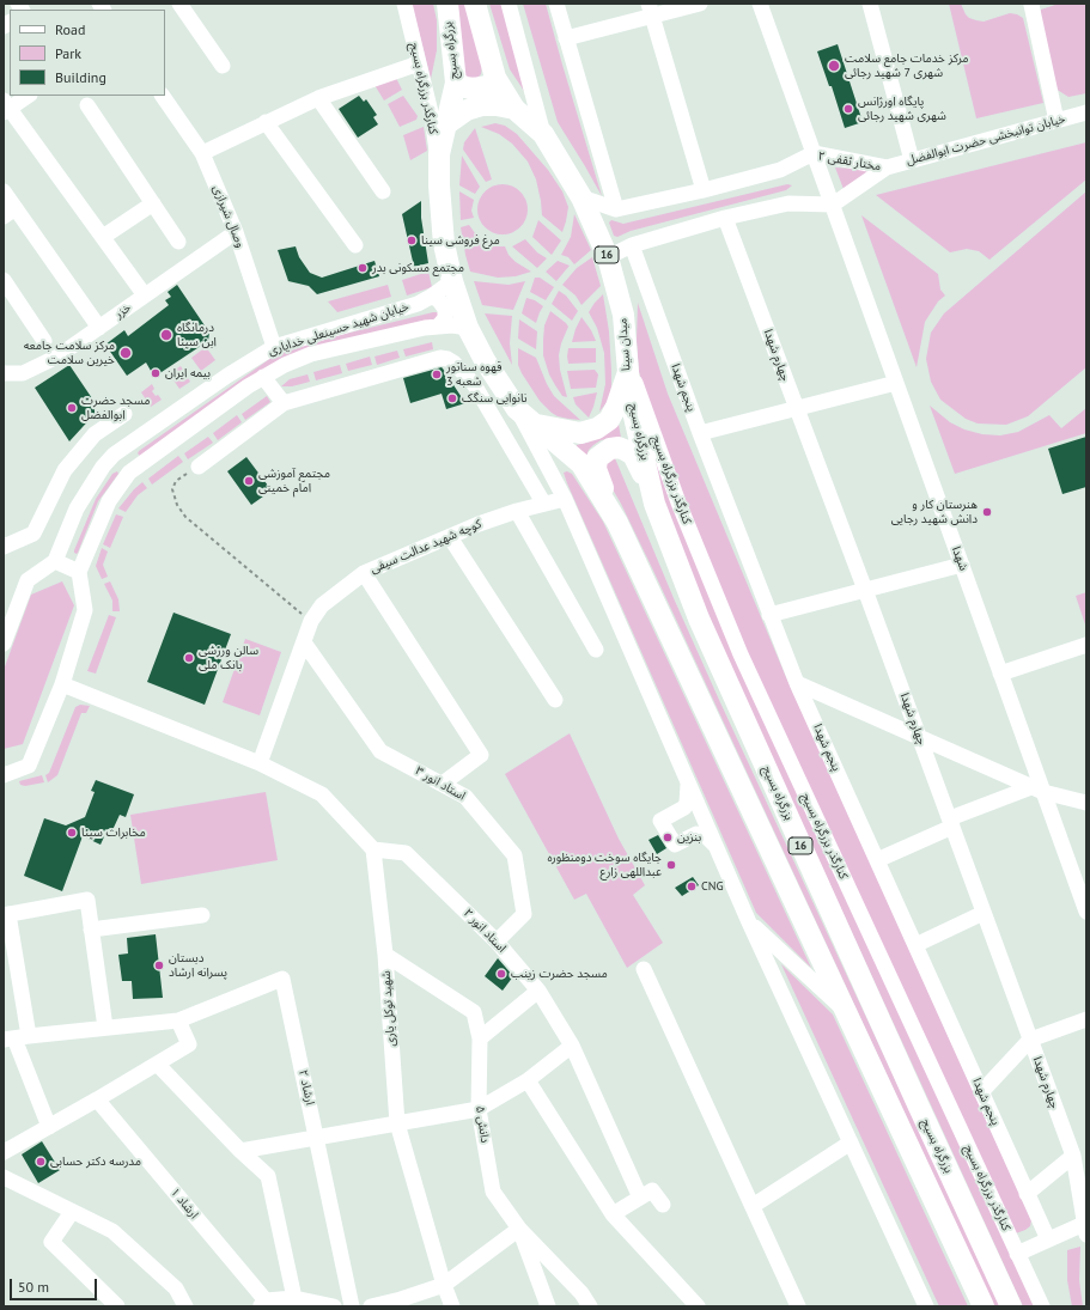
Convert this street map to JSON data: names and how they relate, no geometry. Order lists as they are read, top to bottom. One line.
{"streets":{"highway":["بزرگراه بسیج","16","میدان سینا"],"street":["کنارگذر بزرگراه بسیج","خیابان توانبخشی حضرت ابوالفضل","مختار ثقفی ۲","وصال شیرازی","خزر","خیابان شهید حسینعلی خدایاری","چهارم شهدا","پنجم شهدا","کوچه شهید عدالت سیفی","شهدا","استاد انور ۳","استاد انور ۲","شهید توکل یاری","ارشاد ۲","دانش ۵","ارشاد ۱"]},"crossings":[["بزرگراه بسیج","کنارگذر بزرگراه بسیج"],["بزرگراه بسیج","میدان سینا"],["کنارگذر بزرگراه بسیج","میدان سینا"],["خیابان توانبخشی حضرت ابوالفضل","مختار ثقفی ۲"],["مختار ثقفی ۲","شهدا"],["وصال شیرازی","خزر"],["وصال شیرازی","خیابان شهید حسینعلی خدایاری"],["16","میدان سینا"],["خیابان شهید حسینعلی خدایاری","میدان سینا"],["کوچه شهید عدالت سیفی","استاد انور ۳"],["استاد انور ۳","استاد انور ۲"],["استاد انور ۲","شهید توکل یاری"],["شهید توکل یاری","دانش ۵"]],"places":["مرکز خدمات جامع سلامت شهری 7 شهید رجائی","پایگاه اورژانس شهری شهید رجائی","مرغ فروشی سینا","مجتمع مسکونی بدر","درمانگاه ابن سینا","مرکز سلامت جامعه خیرین سلامت","بیمه ایران","قهوه سناتور شعبه 3","نانوایی سنگک","مسجد حضرت ابوالفضل","مجتمع آموزشی امام خمینی","هنرستان کار و دانش شهید رجایی","سالن ورزشی بانک ملی","مخابرات سینا","بنزین","جایگاه سوخت دومنظوره عبداللهی زارع","CNG","دبستان پسرانه ارشاد","مسجد حضرت زینب","مدرسه دکتر حسابی"],"legend":["Road","Park","Building"],"scale_bar":"50 m"}
